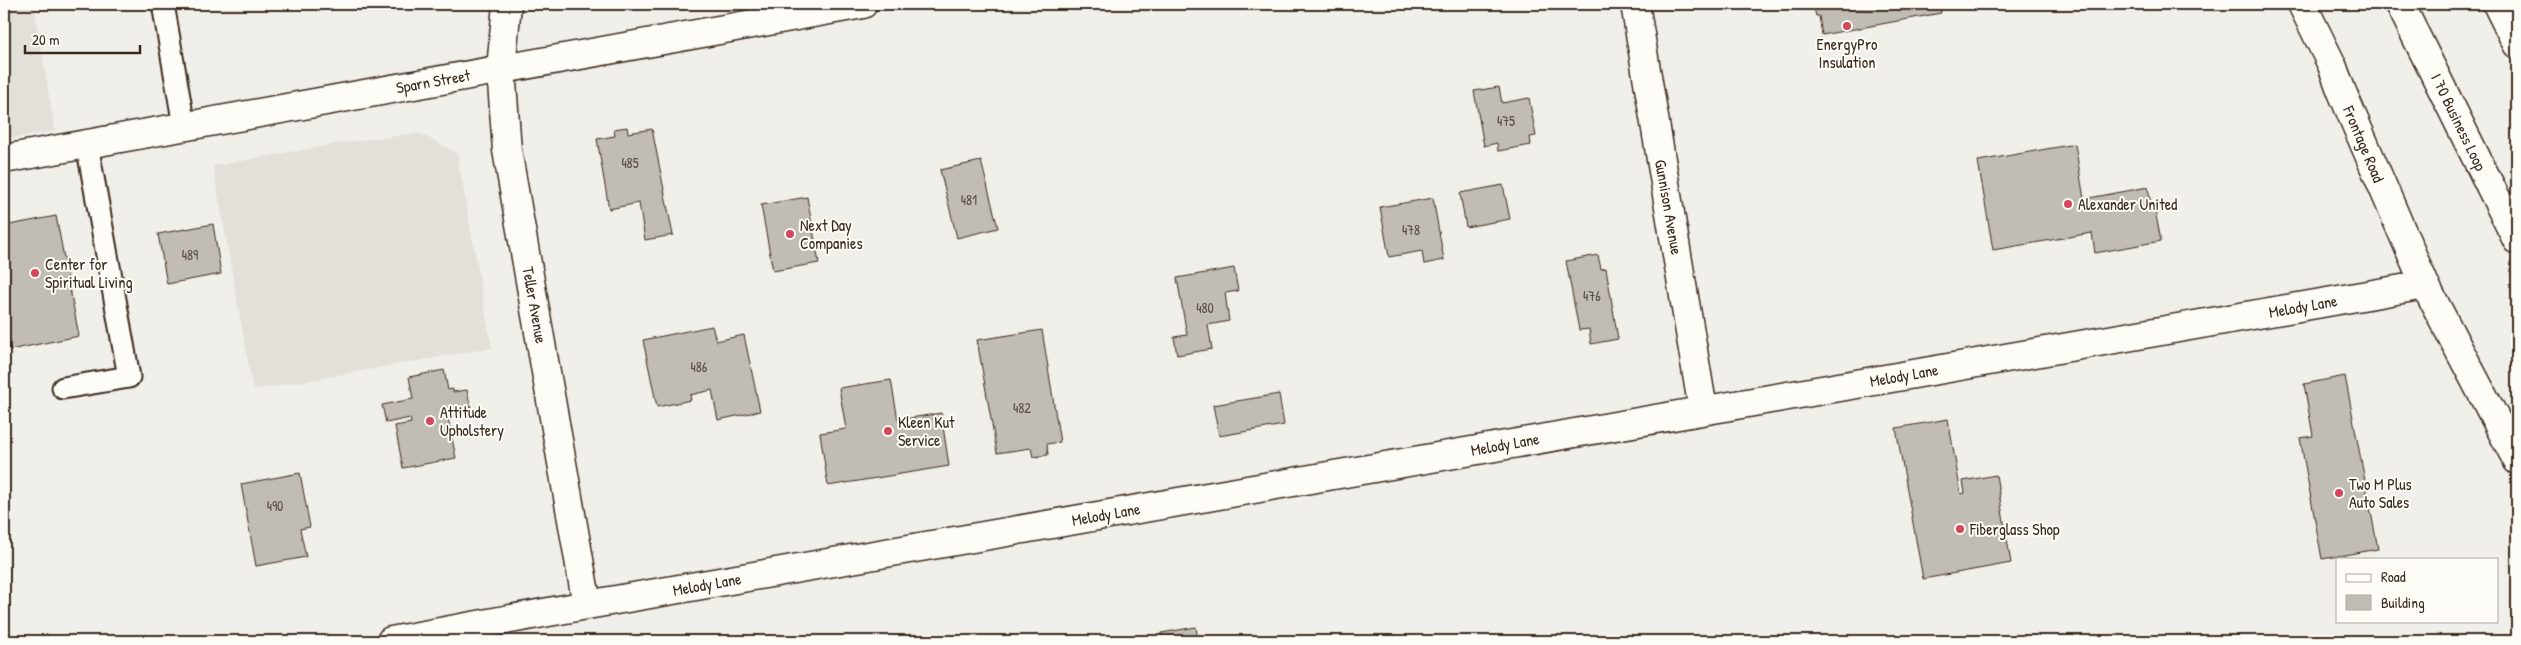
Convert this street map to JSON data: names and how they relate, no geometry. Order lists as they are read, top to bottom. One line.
{"streets":{"street":["Sparn Street","I 70 Business Loop","Frontage Road","Gunnison Avenue","Teller Avenue","Melody Lane"]},"crossings":[["Sparn Street","Teller Avenue"],["Frontage Road","Melody Lane"],["Gunnison Avenue","Melody Lane"],["Teller Avenue","Melody Lane"]],"places":["EnergyPro Insulation","Alexander United","Next Day Companies","Center for Spiritual Living","Attitude Upholstery","Kleen Kut Service","Two M Plus Auto Sales","Fiberglass Shop"],"house_numbers":["475","485","481","478","489","476","480","486","482","490"],"legend":["Road","Building"],"scale_bar":"20 m"}
